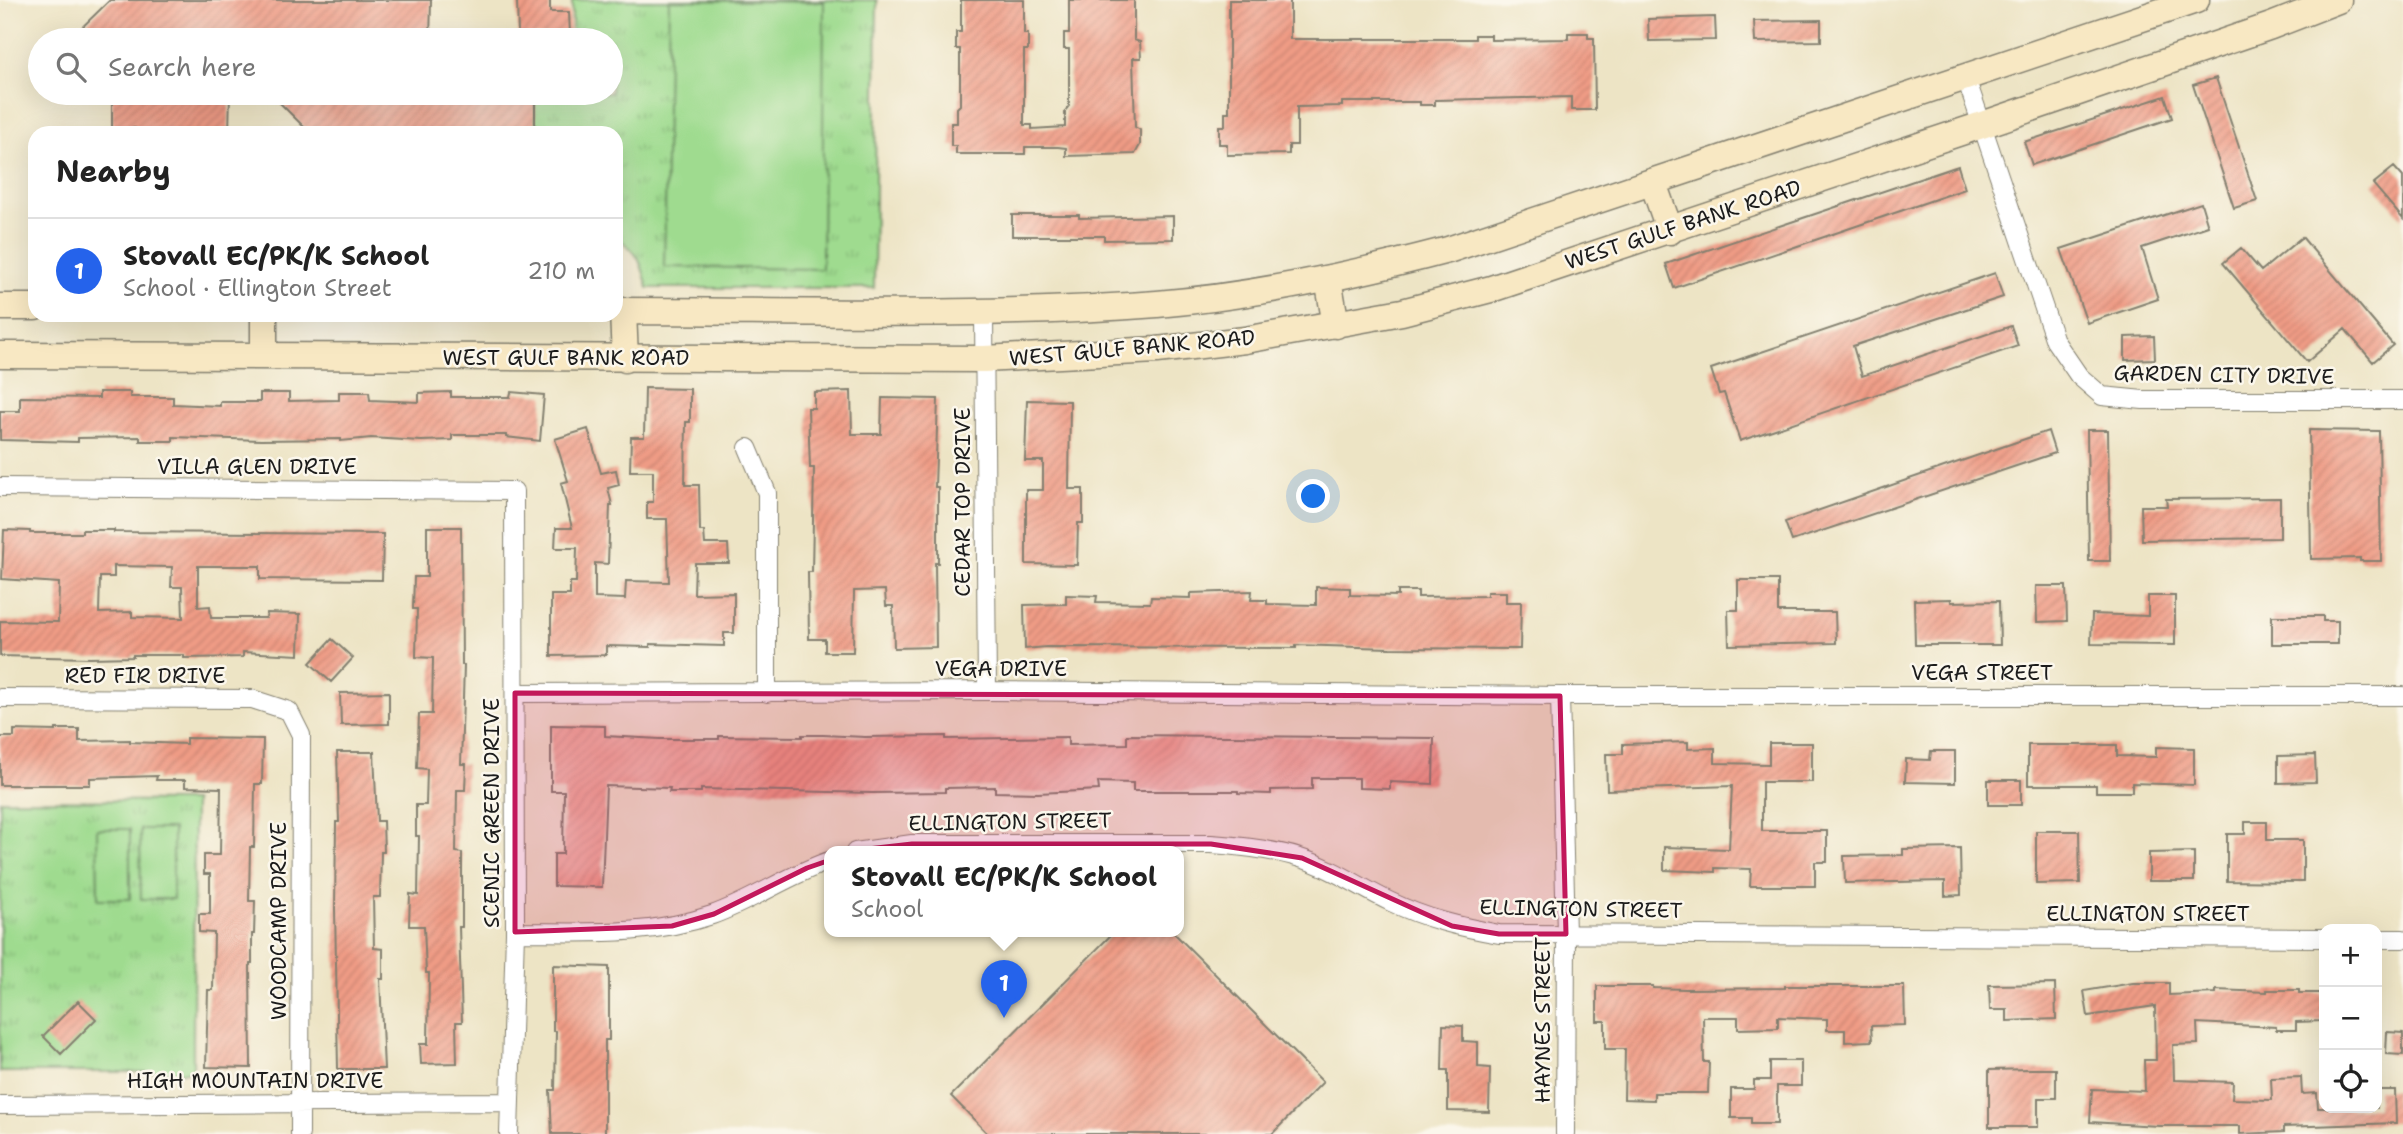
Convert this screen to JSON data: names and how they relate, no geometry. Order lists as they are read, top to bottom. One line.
{"streets":{"main road":["WEST GULF BANK ROAD"],"street":["GARDEN CITY DRIVE","VILLA GLEN DRIVE","CEDAR TOP DRIVE","VEGA DRIVE","VEGA STREET","RED FIR DRIVE","SCENIC GREEN DRIVE","ELLINGTON STREET","WOODCAMP DRIVE","HAYNES STREET","HIGH MOUNTAIN DRIVE"]},"crossings":[["WEST GULF BANK ROAD","GARDEN CITY DRIVE"],["WEST GULF BANK ROAD","CEDAR TOP DRIVE"],["VILLA GLEN DRIVE","SCENIC GREEN DRIVE"],["CEDAR TOP DRIVE","VEGA DRIVE"],["VEGA DRIVE","VEGA STREET"],["VEGA DRIVE","SCENIC GREEN DRIVE"],["VEGA DRIVE","HAYNES STREET"],["VEGA STREET","HAYNES STREET"],["RED FIR DRIVE","WOODCAMP DRIVE"],["SCENIC GREEN DRIVE","HIGH MOUNTAIN DRIVE"],["ELLINGTON STREET","HAYNES STREET"],["WOODCAMP DRIVE","HIGH MOUNTAIN DRIVE"]],"page":{"search":"Search here","heading":"Nearby","list":[{"mark":"1","name":"Stovall EC/PK/K School","note":"School · Ellington Street","value":"210 m"}],"popup":["Stovall EC/PK/K School","School"],"map_buttons":["+","−"],"pins":"1"}}
